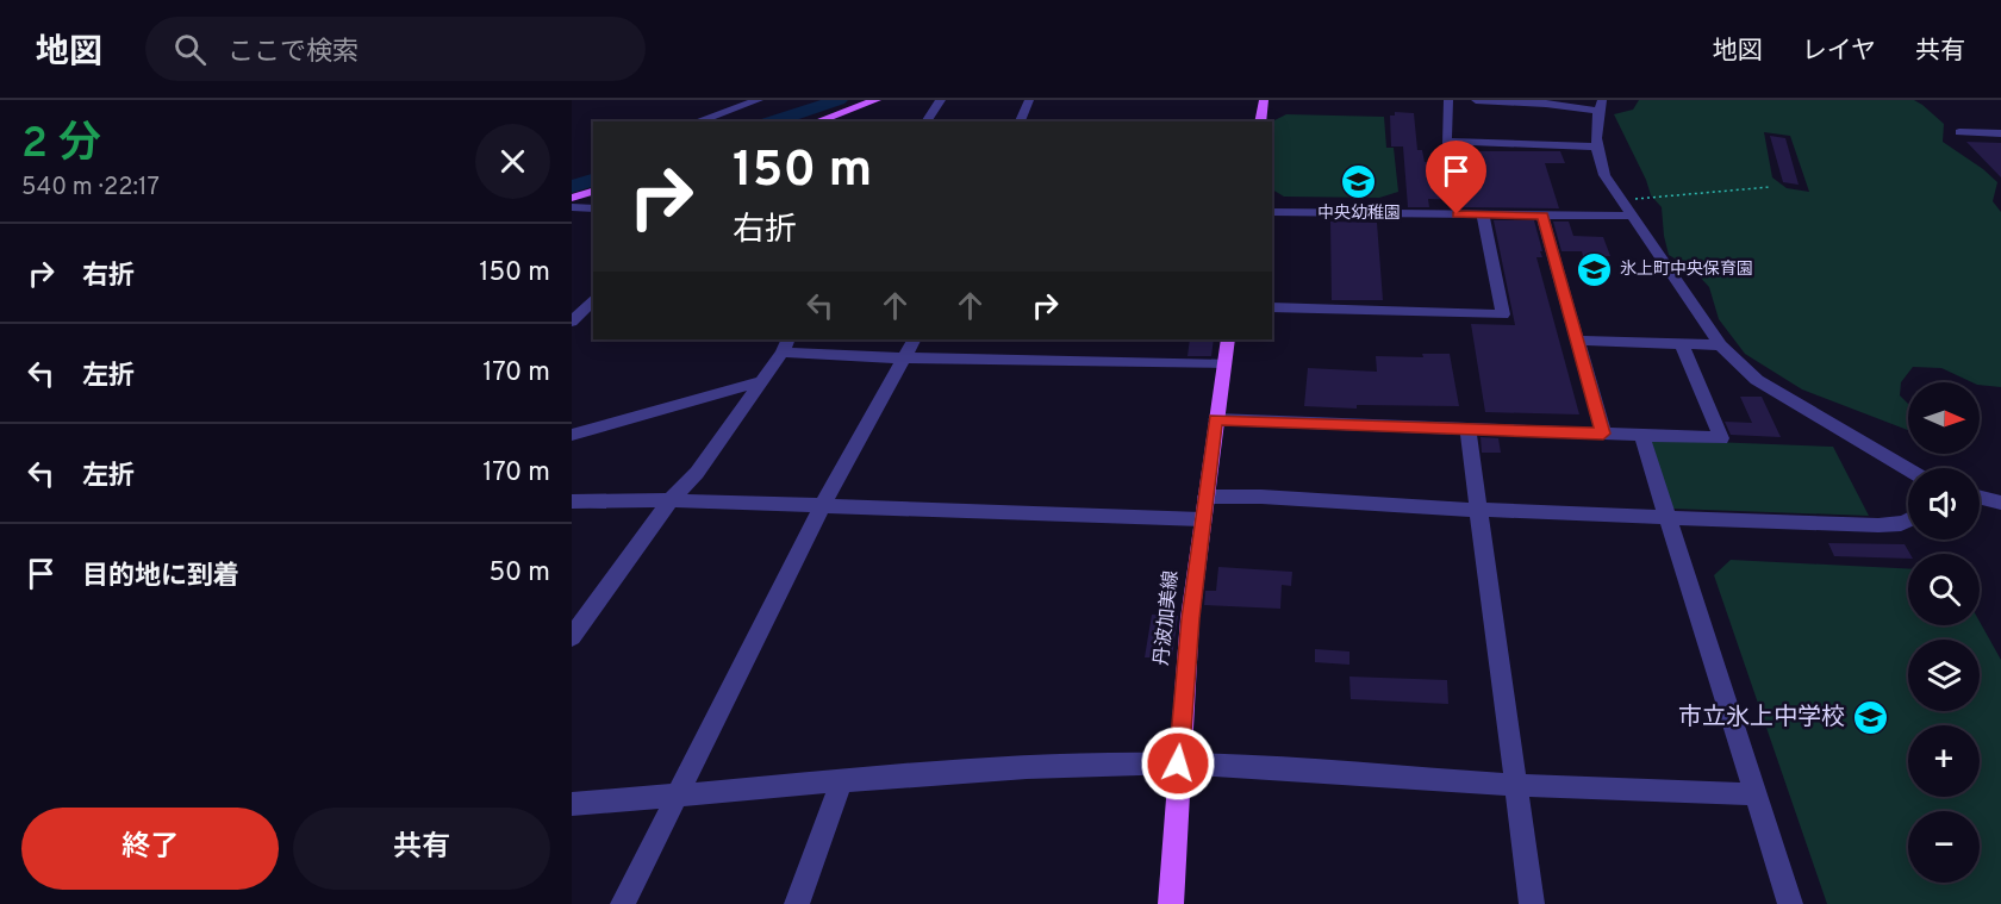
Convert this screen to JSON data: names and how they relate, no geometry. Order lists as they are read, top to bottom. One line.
{"streets":{"main road":["丹波加美線"]},"places":{"school or university":["中央幼稚園","氷上町中央保育園","市立氷上中学校"]},"north":"right","page":{"header":"地図","search":"ここで検索","nav":["地図","レイヤ","共有"],"heading":["2 分","540 m · 22:17"],"turn":["150 m","右折"],"list":[{"name":"右折","value":"150 m"},{"name":"左折","value":"170 m"},{"name":"左折","value":"170 m"},{"name":"目的地に到着","value":"50 m"}],"map_buttons":["+","−"],"buttons":["終了","共有"]}}
